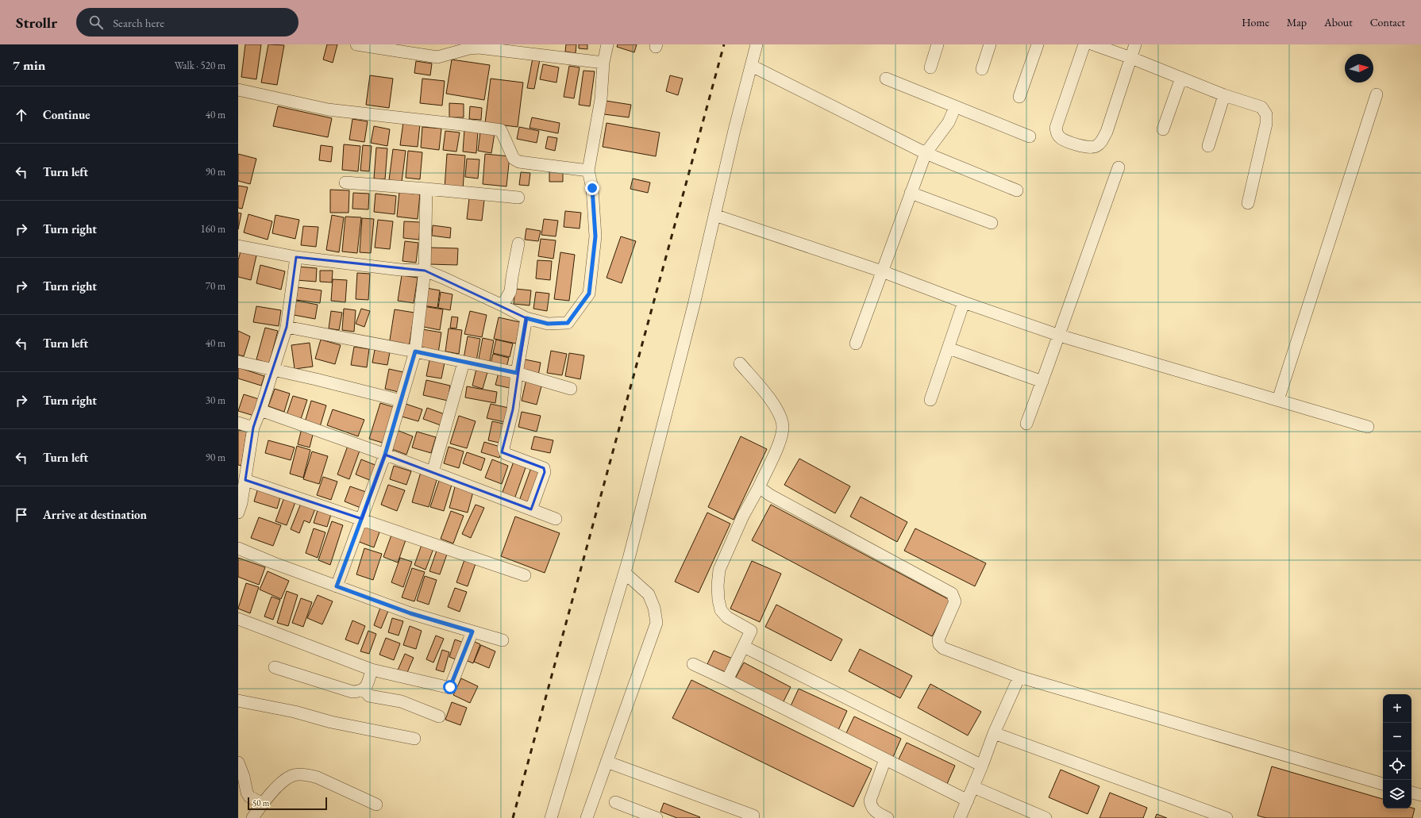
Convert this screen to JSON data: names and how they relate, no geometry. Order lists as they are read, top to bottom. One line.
{"scale_bar":"50 m","north":"right","page":{"header":"Strollr","search":"Search here","nav":["Home","Map","About","Contact"],"heading":["7 min","Walk · 520 m"],"list":[["Continue","40 m"],["Turn left","90 m"],["Turn right","160 m"],["Turn right","70 m"],["Turn left","40 m"],["Turn right","30 m"],["Turn left","90 m"],"Arrive at destination"],"map_buttons":["+","−"],"scale":"50 m"}}
